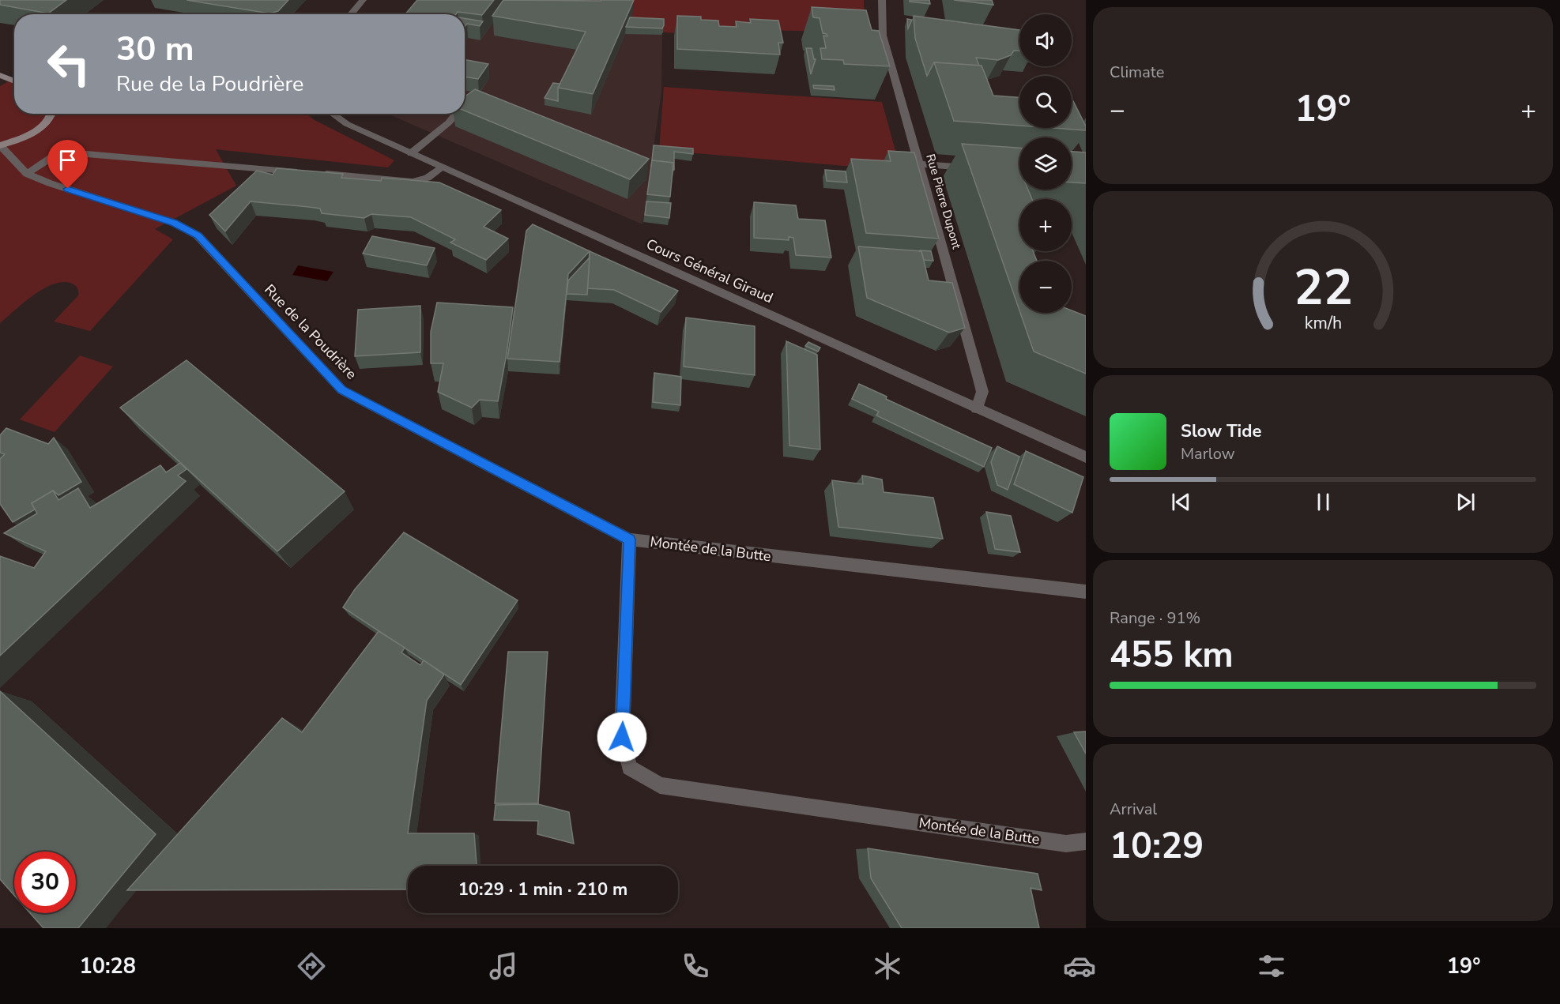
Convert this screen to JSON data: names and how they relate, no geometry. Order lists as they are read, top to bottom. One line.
{"streets":{"street":["Rue Pierre Dupont","Cours Général Giraud","Rue de la Poudrière","Montée de la Butte"]},"crossings":[["Rue Pierre Dupont","Cours Général Giraud"],["Rue de la Poudrière","Montée de la Butte"]],"page":{"tile":["Climate",["Range · 91%","455 km"],["Arrival","10:29"]],"map_buttons":["+","−"],"turn":["30 m","Rue de la Poudrière"],"heat":["−","19°","+"],"song":["Slow Tide","Marlow"],"limit":"30","trip":"10:29 · 1 min · 210 m","tabs":["10:28","19°"],"gauge":["22","km/h"]}}
